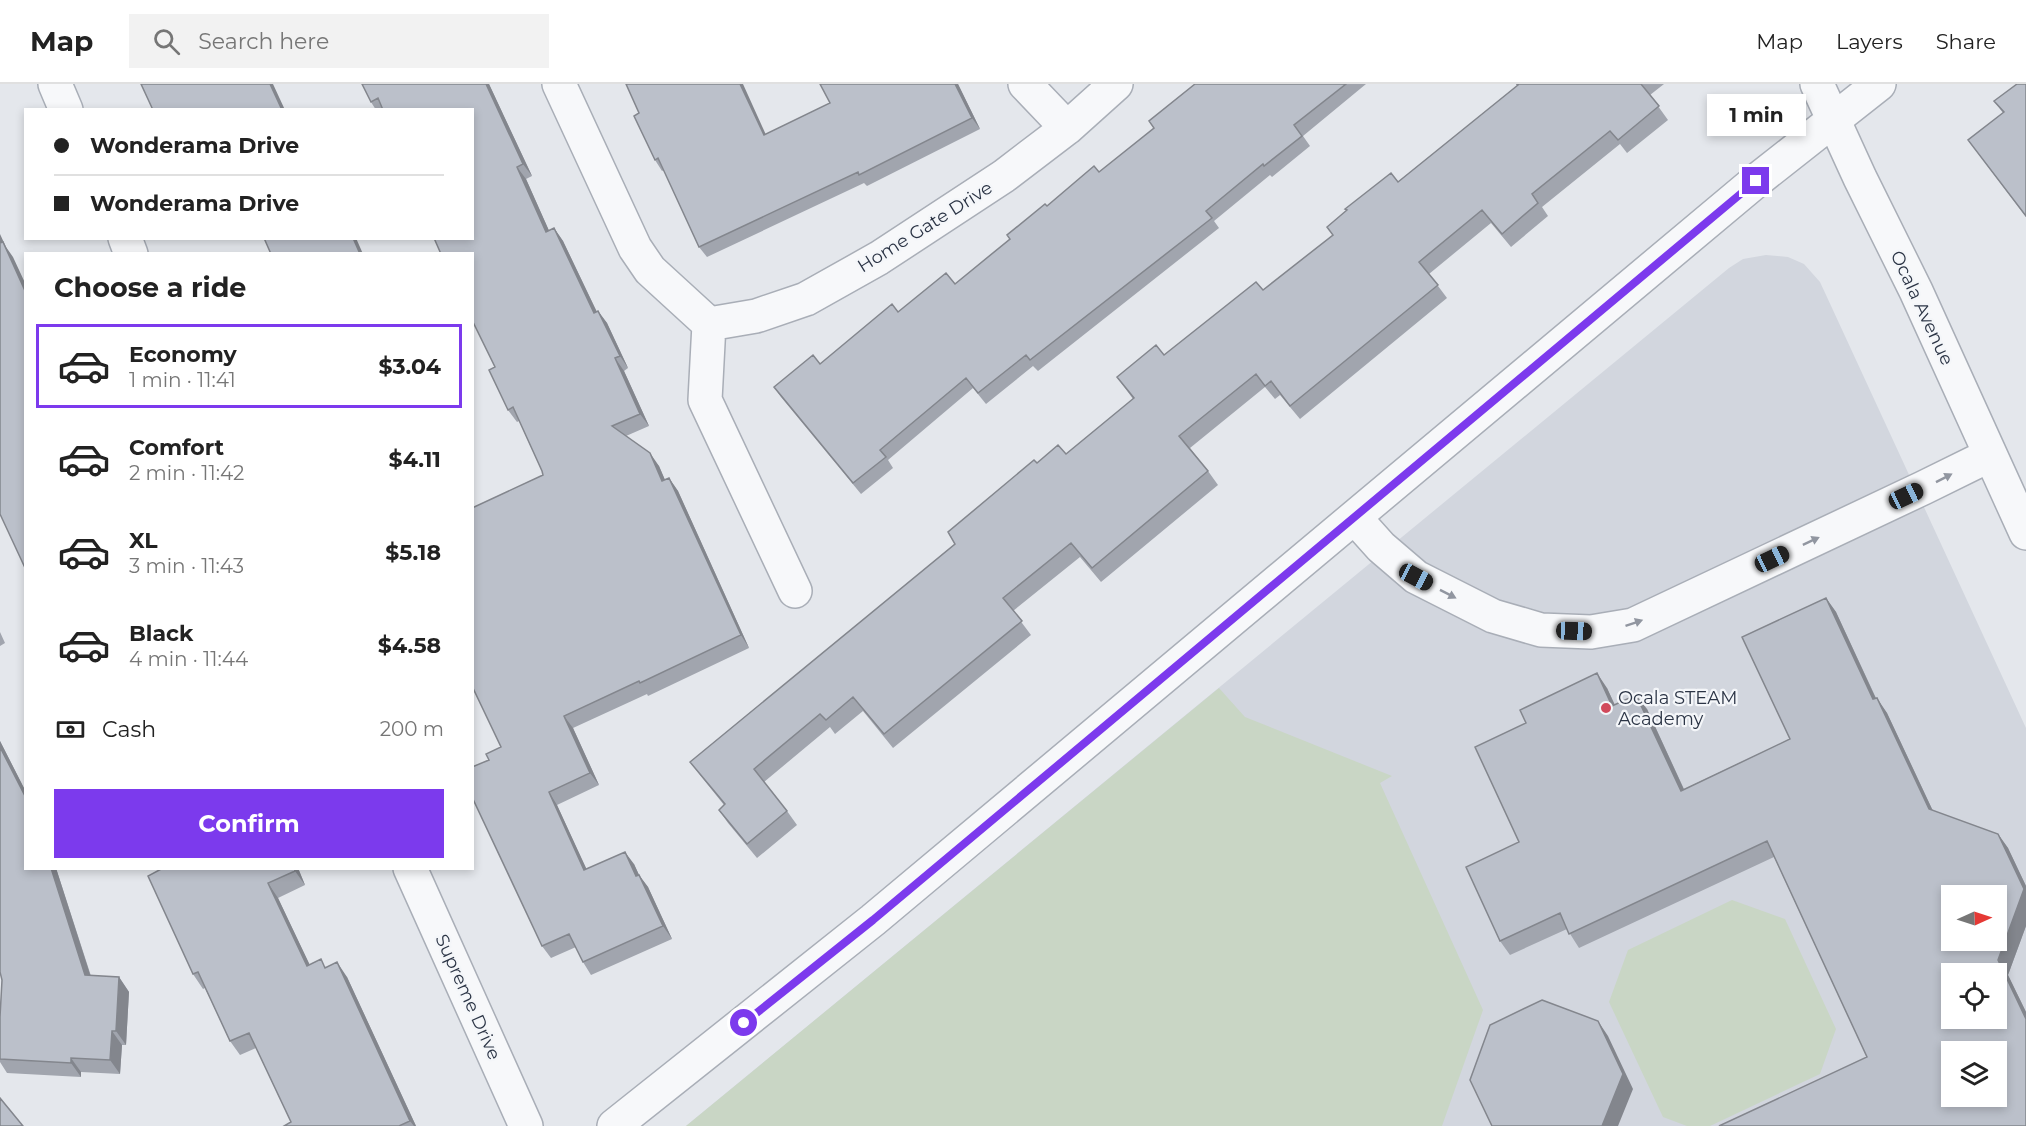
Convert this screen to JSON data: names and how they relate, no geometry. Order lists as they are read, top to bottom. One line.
{"streets":{"street":["Home Gate Drive","Ocala Avenue","Supreme Drive"]},"places":["Ocala STEAM Academy"],"north":"right","page":{"header":"Map","search":"Search here","nav":["Map","Layers","Share"],"bubble":"1 min","banner":["Wonderama Drive","Wonderama Drive"],"heading":"Choose a ride","list":[{"name":"Economy","note":"1 min · 11:41","value":"$3.04"},{"name":"Comfort","note":"2 min · 11:42","value":"$4.11"},{"name":"XL","note":"3 min · 11:43","value":"$5.18"},{"name":"Black","note":"4 min · 11:44","value":"$4.58"}],"pay":["Cash","200 m"],"buttons":"Confirm"}}
